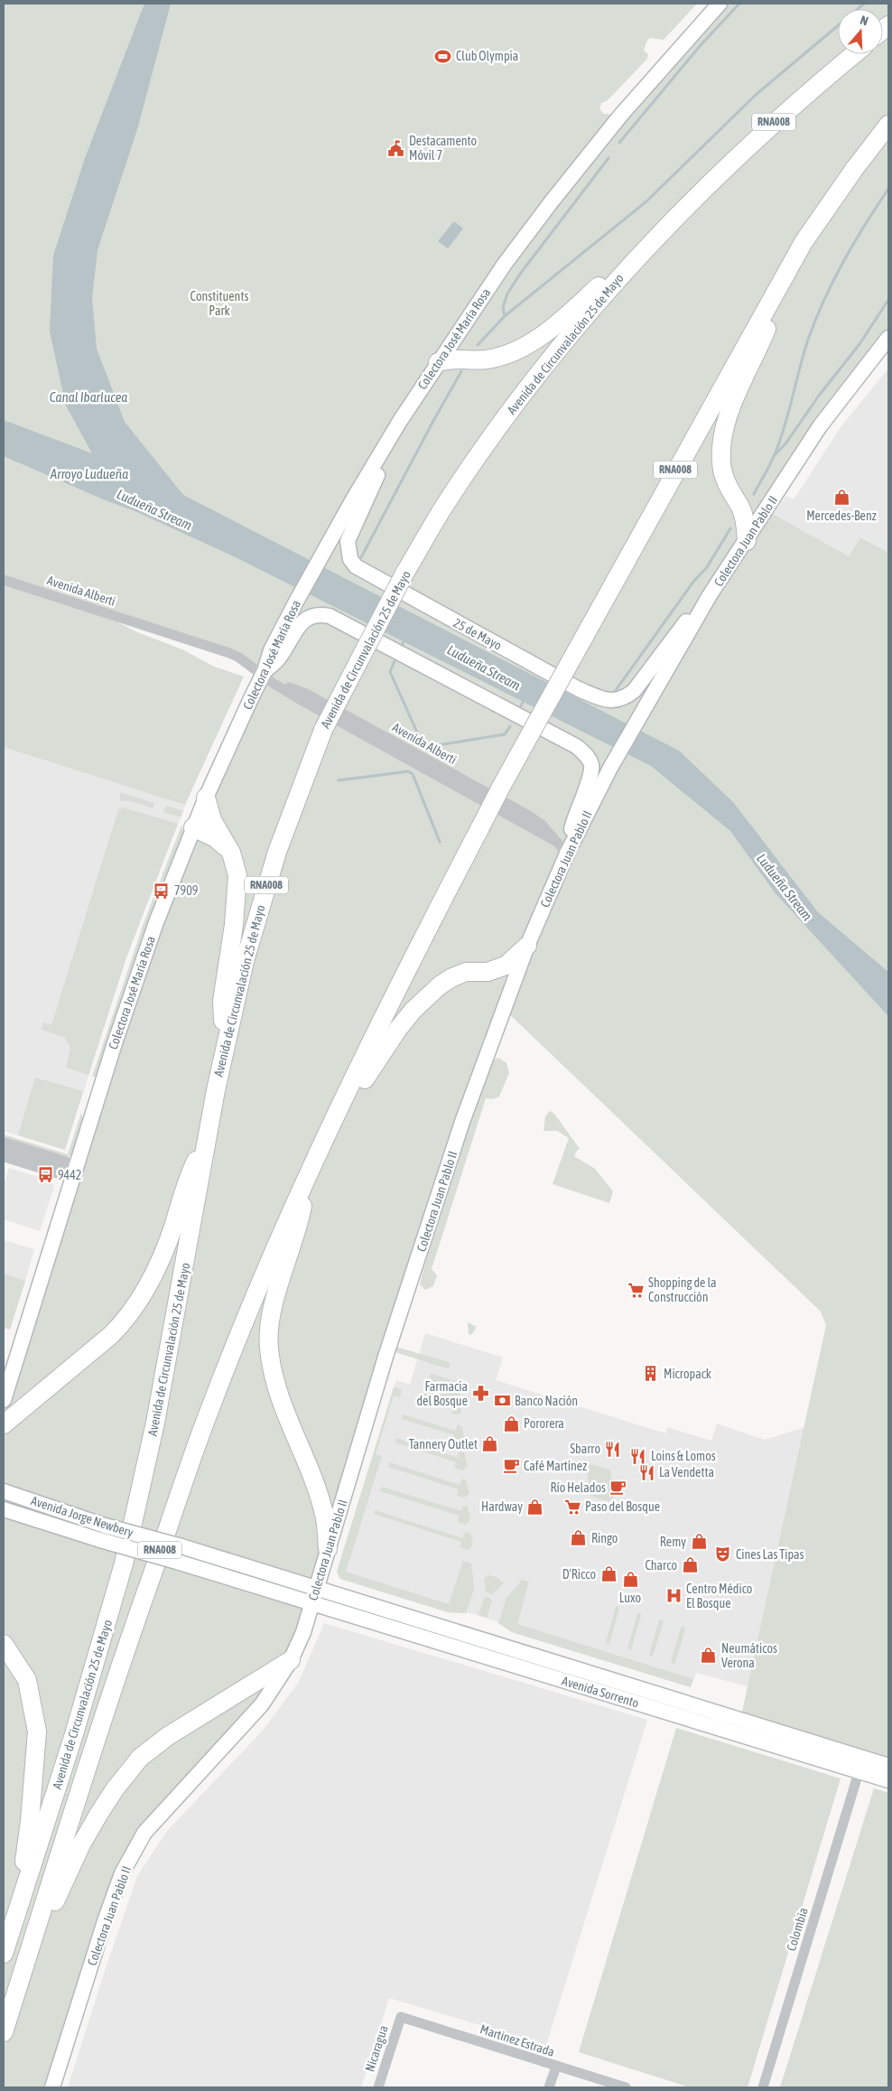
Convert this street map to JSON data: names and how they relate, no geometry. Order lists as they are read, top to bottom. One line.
{"streets":{"highway":["RNA008","Avenida de Circunvalación 25 de Mayo"],"main road":["Colectora José María Rosa","Colectora Juan Pablo II","25 de Mayo","Avenida Jorge Newbery","Avenida Sorrento"],"street":["Avenida Alberti","Colombia","Martinez Estrada","Nicaragua"]},"crossings":[["Colectora José María Rosa","Avenida Alberti"],["Colectora José María Rosa","25 de Mayo"],["Colectora Juan Pablo II","Avenida Alberti"],["Colectora Juan Pablo II","25 de Mayo"],["Colectora Juan Pablo II","Avenida Jorge Newbery"],["Colectora Juan Pablo II","Avenida Sorrento"],["Avenida Jorge Newbery","Avenida Sorrento"],["Martinez Estrada","Nicaragua"]],"water":["Canal Ibarlucea","Arroyo Ludueña","Ludueña Stream"],"parks":["Constituents Park"],"places":{"sports":["Club Olympia"],"public building":["Destacamento Móvil 7"],"shop":["Mercedes-Benz","Pororera","Tannery Outlet","Hardway","Ringo","Remy","Charco","D'Ricco","Luxo","Neumáticos Verona"],"bus stop":["7909","9442"],"supermarket":["Shopping de la Construcción","Paso del Bosque"],"building":["Micropack"],"pharmacy":["Farmacia del Bosque"],"bank":["Banco Nación"],"restaurant":["Sbarro","Loins & Lomos","La Vendetta"],"cafe":["Café Martínez","Río Helados"],"theatre":["Cines Las Tipas"],"hospital":["Centro Médico El Bosque"]},"north":"top"}
